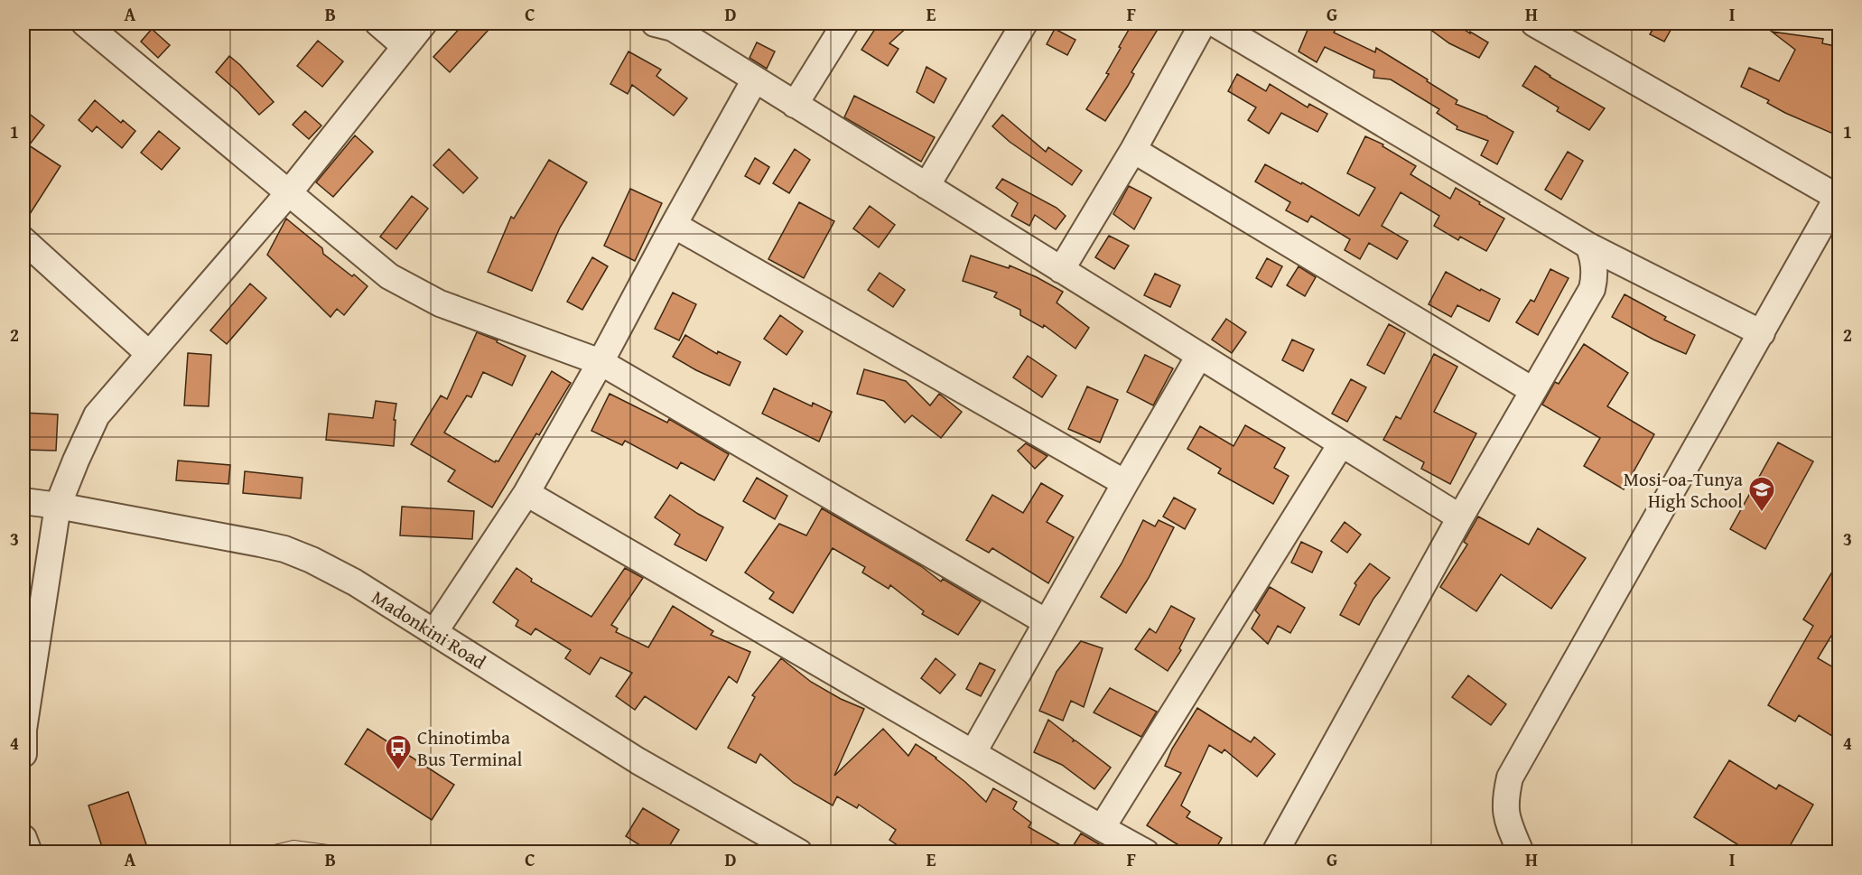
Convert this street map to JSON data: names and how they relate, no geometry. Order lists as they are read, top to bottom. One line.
{"streets":{"street":["Madonkini Road"]},"places":{"school or university":["Mosi-oa-Tunya High School"],"bus stop":["Chinotimba Bus Terminal"]},"grid":{"columns":["A","B","C","D","E","F","G","H","I"],"rows":["1","2","3","4"]}}
